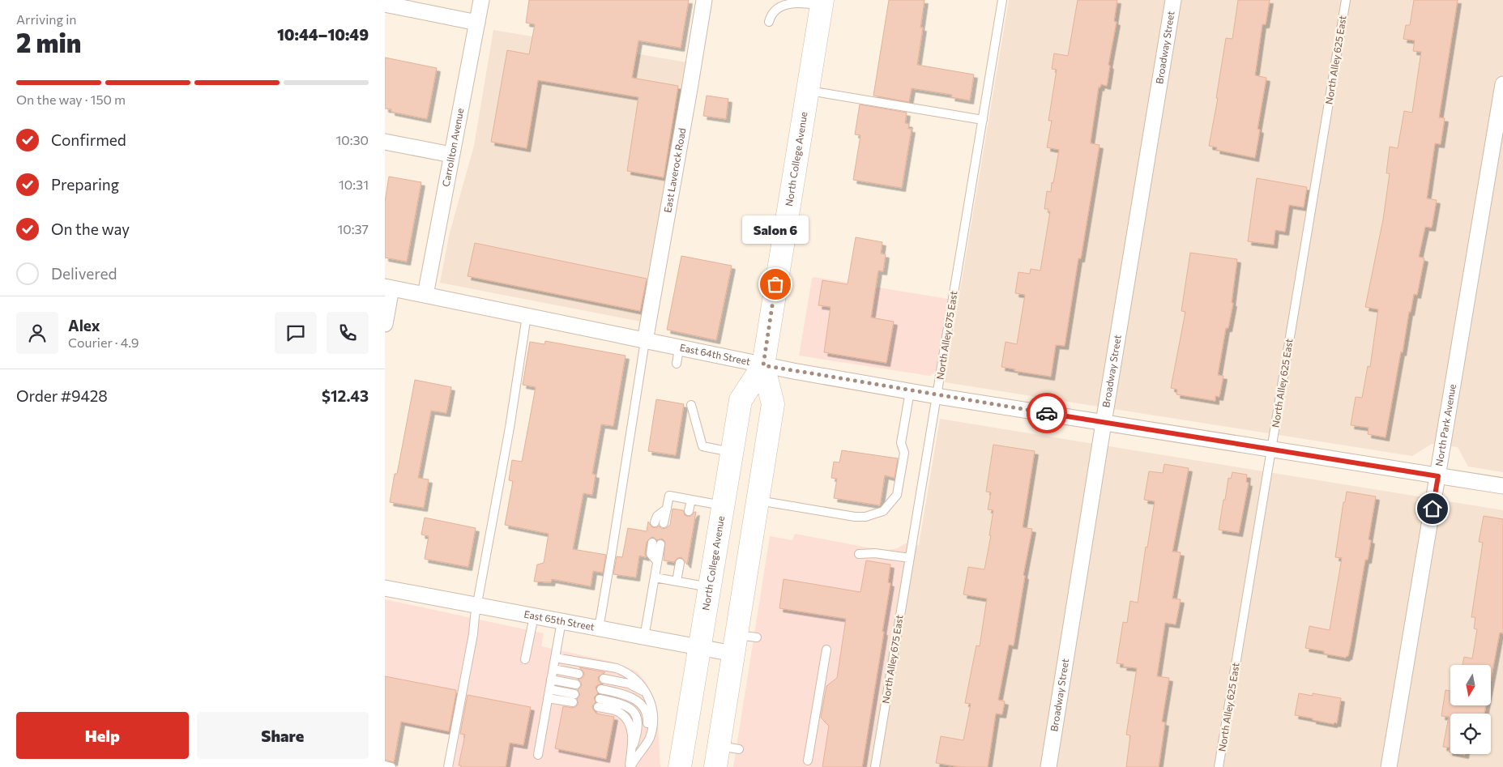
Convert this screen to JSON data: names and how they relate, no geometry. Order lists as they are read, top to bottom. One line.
{"streets":{"main road":["North College Avenue"],"street":["Broadway Street","Carrollton Avenue","East Laverock Road","East 64th Street","North Park Avenue","East 65th Street"],"lane":["North Alley 625 East","North Alley 675 East"]},"crossings":[["Broadway Street","East 64th Street"],["North Alley 625 East","East 64th Street"],["Carrollton Avenue","East 64th Street"],["North College Avenue","East 64th Street"],["North College Avenue","East 65th Street"],["East Laverock Road","East 64th Street"],["North Alley 675 East","East 64th Street"],["East 64th Street","North Park Avenue"]],"places":["Salon 6"],"north":"bottom","page":{"heading":["2 min","Arriving in","10:44–10:49"],"panel":["Alex","Courier · 4.9","Order #9428","$12.43"],"bar":"On the way · 150 m","list":[["Confirmed","10:30"],["Preparing","10:31"],["On the way","10:37"],"Delivered"],"bubble":"Salon 6","buttons":["Help","Share"]}}
